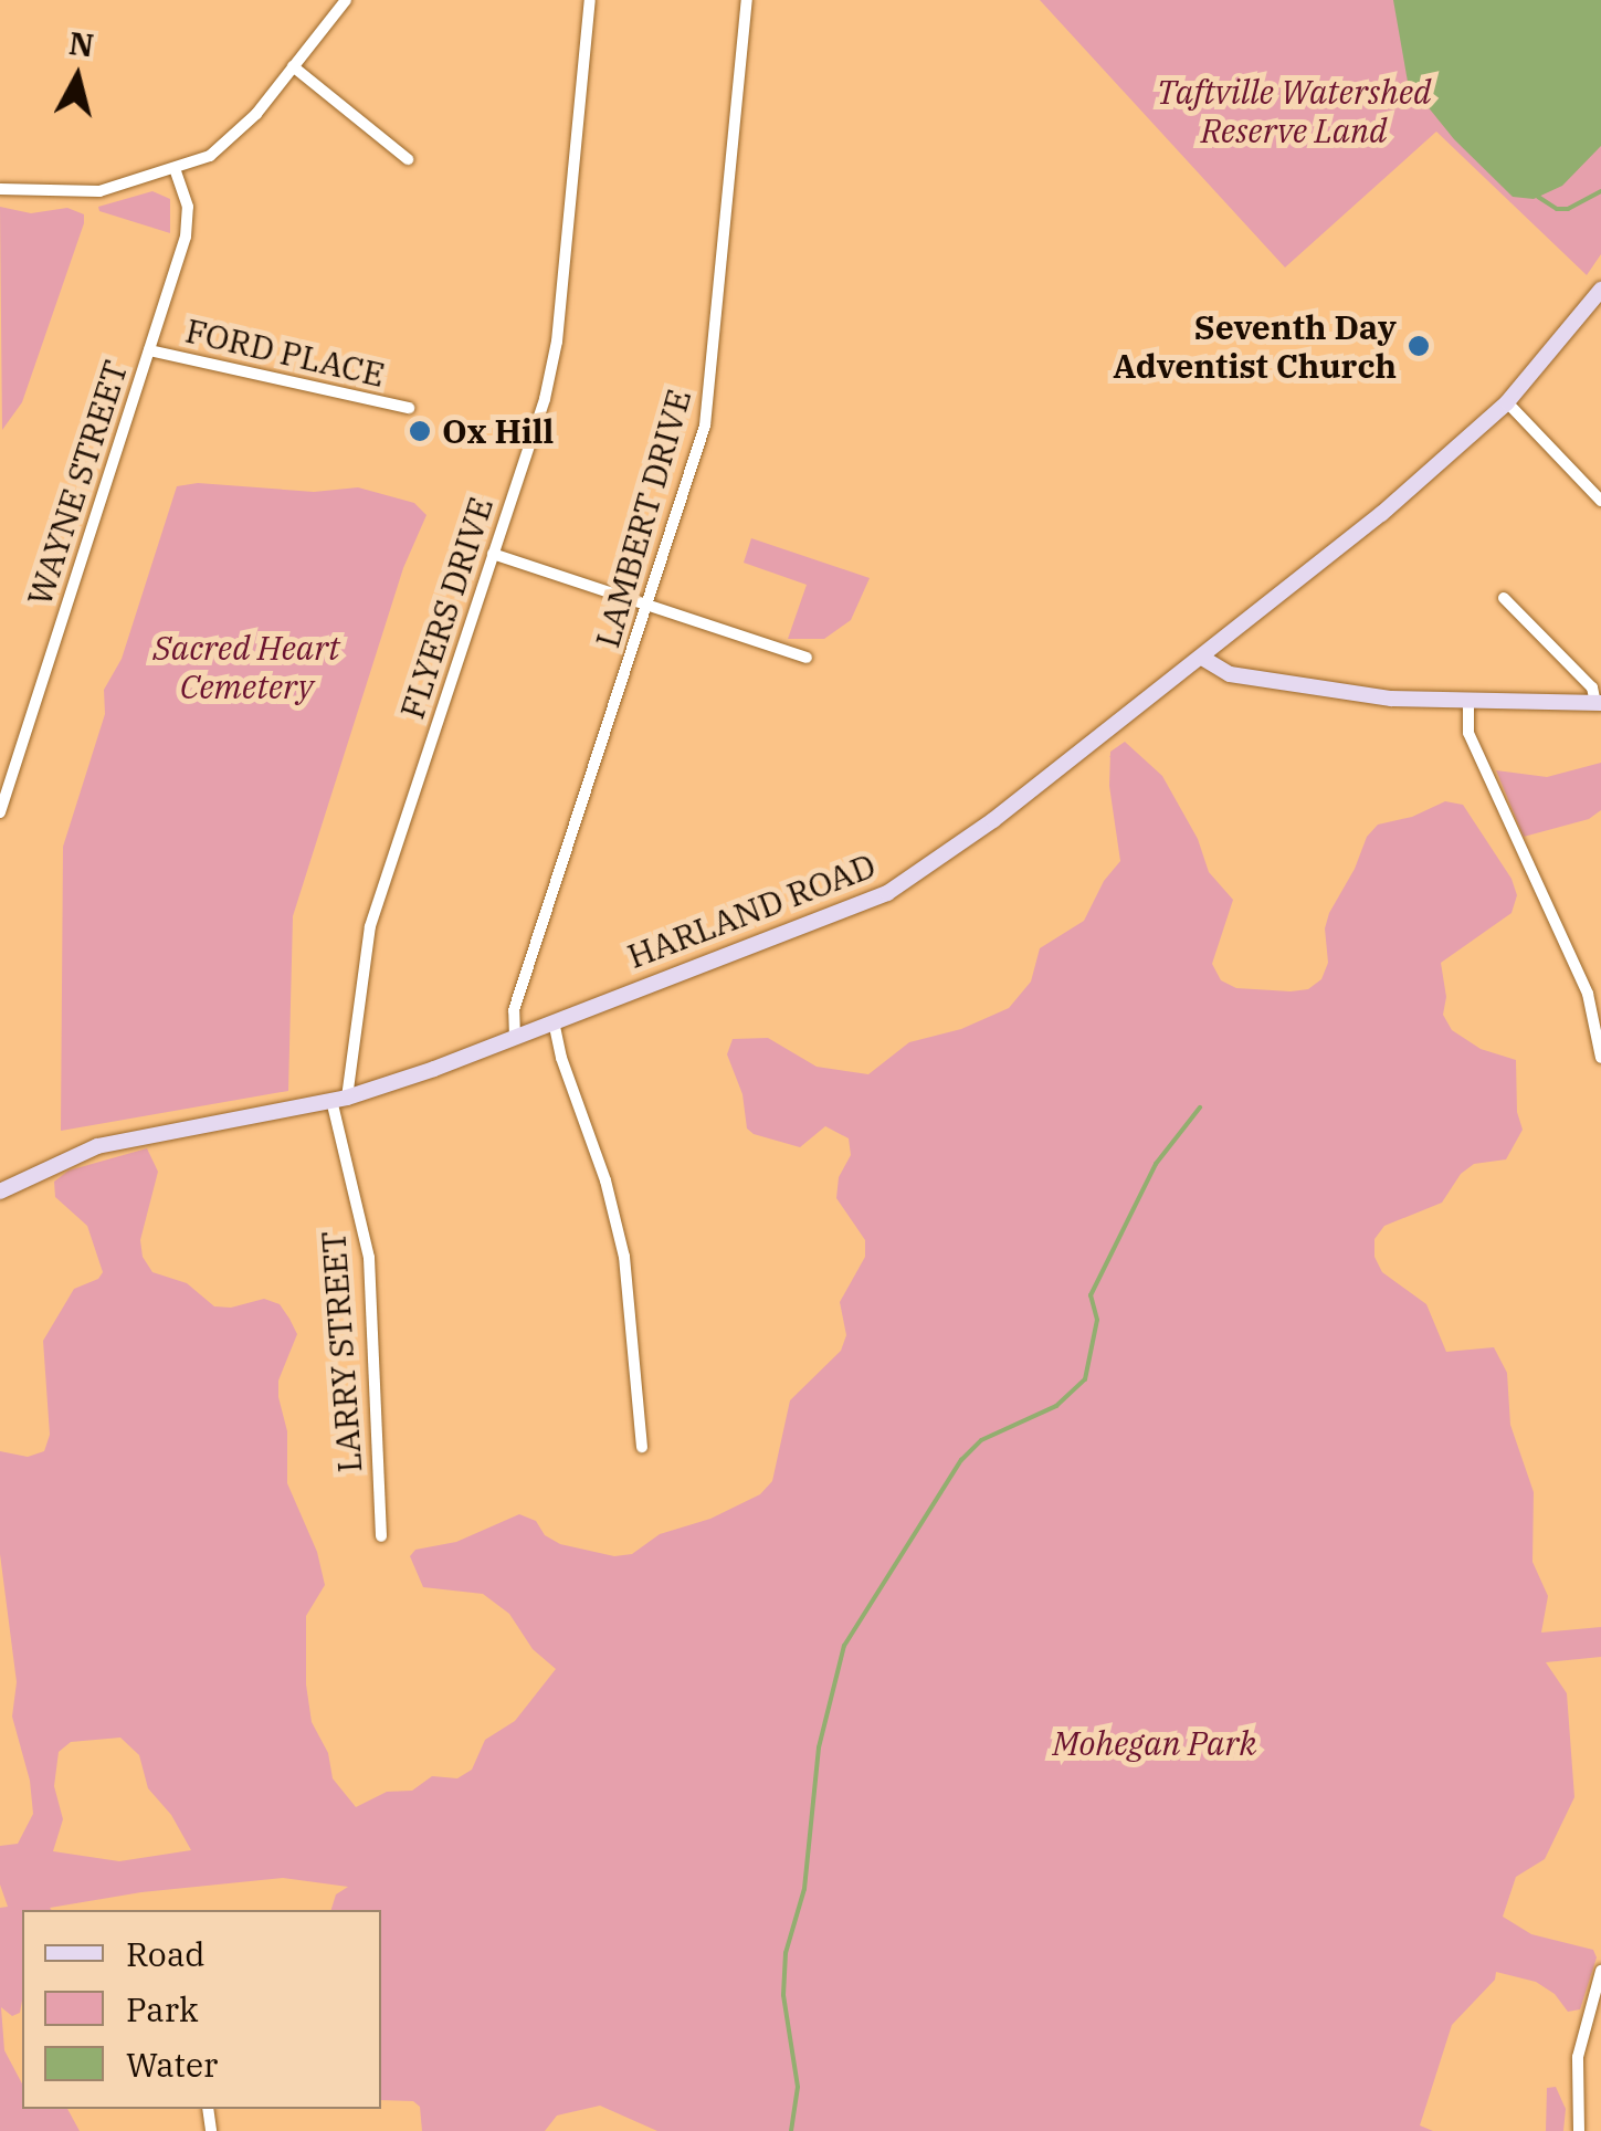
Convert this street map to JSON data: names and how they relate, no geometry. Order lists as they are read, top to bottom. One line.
{"streets":{"main road":["HARLAND ROAD"],"street":["FORD PLACE","WAYNE STREET","LAMBERT DRIVE","FLYERS DRIVE","LARRY STREET"]},"crossings":[["FORD PLACE","WAYNE STREET"],["LAMBERT DRIVE","HARLAND ROAD"],["FLYERS DRIVE","HARLAND ROAD"],["FLYERS DRIVE","LARRY STREET"],["HARLAND ROAD","LARRY STREET"]],"parks":["Taftville Watershed Reserve Land","Sacred Heart Cemetery","Mohegan Park"],"places":["Seventh Day Adventist Church","Ox Hill"],"legend":["Road","Park","Water"],"north":"top"}
